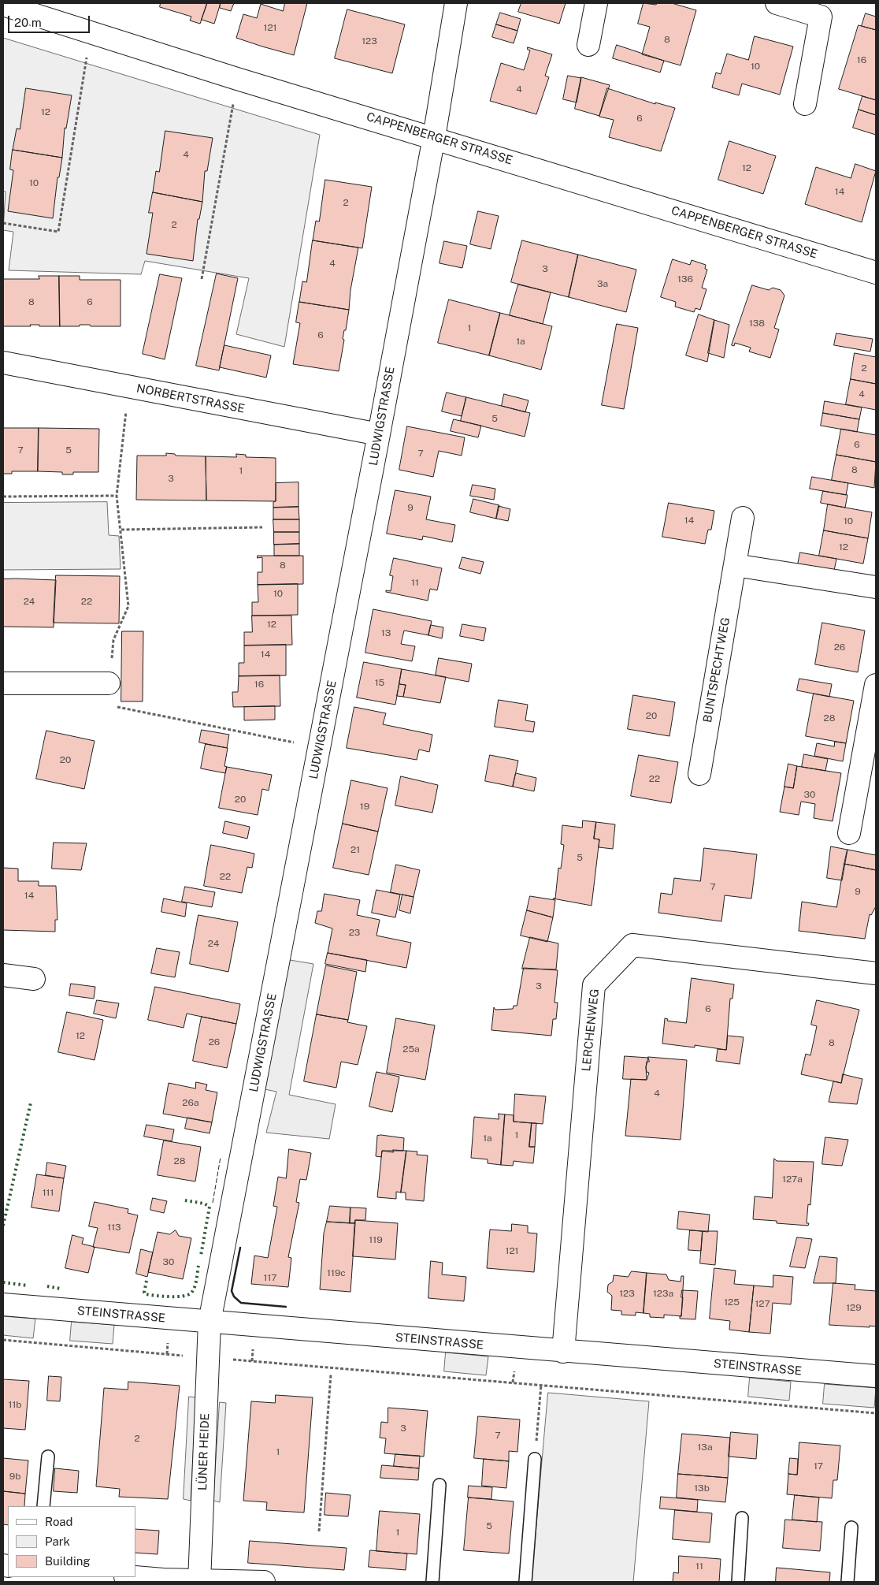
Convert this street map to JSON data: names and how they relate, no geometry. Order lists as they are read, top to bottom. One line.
{"streets":{"street":["CAPPENBERGER STRASSE","NORBERTSTRASSE","LUDWIGSTRASSE","BUNTSPECHTWEG","LERCHENWEG","STEINSTRASSE","LÜNER HEIDE"]},"crossings":[["CAPPENBERGER STRASSE","LUDWIGSTRASSE"],["NORBERTSTRASSE","LUDWIGSTRASSE"],["LUDWIGSTRASSE","STEINSTRASSE"],["LUDWIGSTRASSE","LÜNER HEIDE"],["LERCHENWEG","STEINSTRASSE"],["STEINSTRASSE","LÜNER HEIDE"]],"house_numbers":["121","8","123","16","10","4","12","6","4","12","10","14","2","2","4","3","136","3a","8","6","138","1","6","1a","2","4","5","6","7","5","7","8","1","3","9","14","10","12","8","11","10","24","22","12","13","26","14","15","16","20","28","20","22","30","20","19","21","5","22","7","9","14","23","24","3","6","12","26","8","25a","4","26a","1","1a","28","127a","111","113","119","121","30","119c","117","123","123a","125","127","129","11b","3","7","2","13a","1","17","9b","13b","5","1","11"],"legend":["Road","Park","Building"],"scale_bar":"20 m"}
